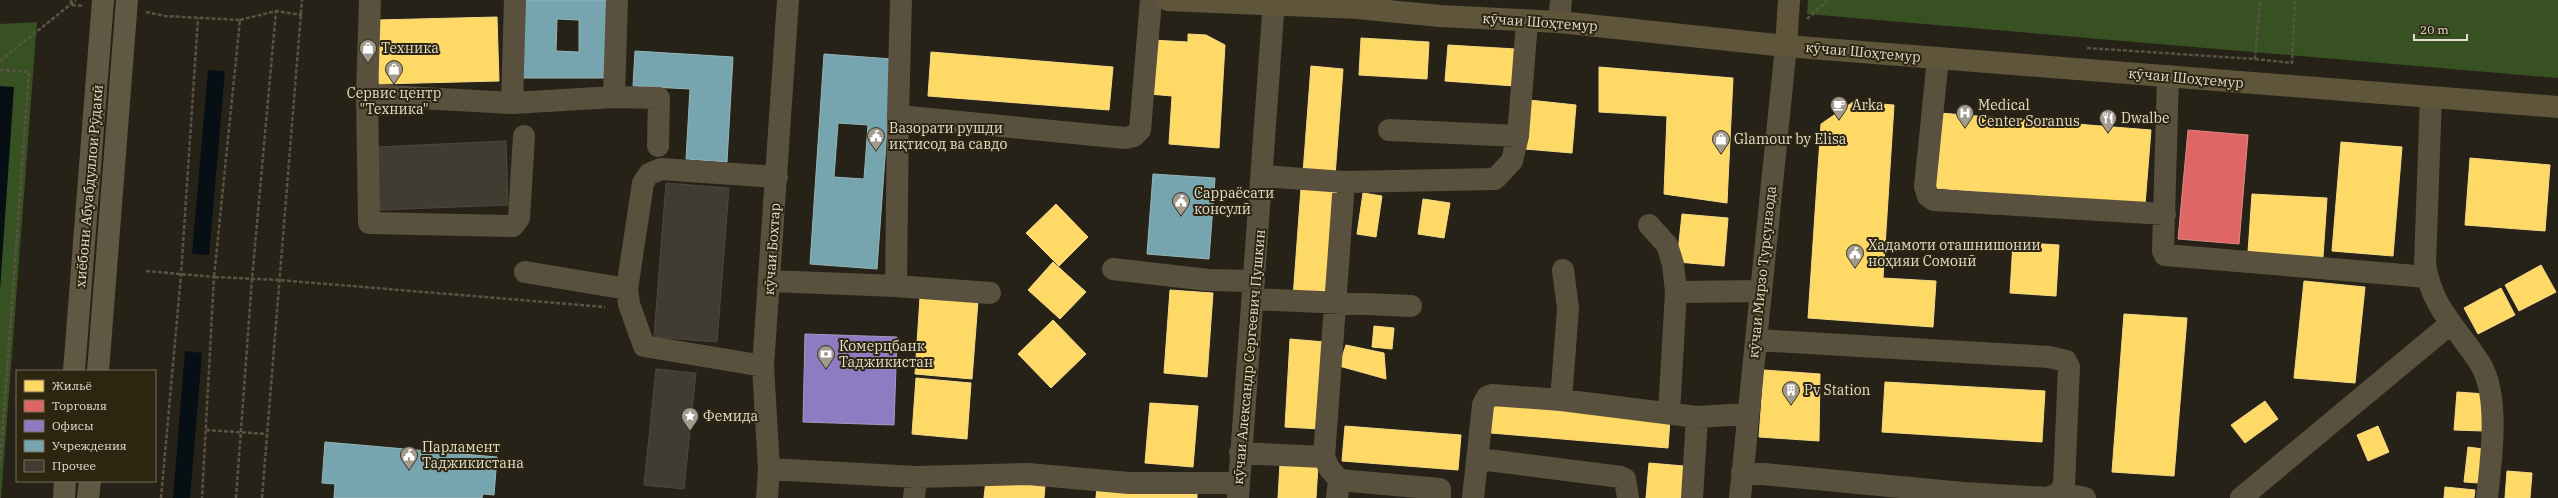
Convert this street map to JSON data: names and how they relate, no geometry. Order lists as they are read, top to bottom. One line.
{"streets":{"highway":["хиёбони Абуабдуллои Рӯдакӣ"],"main road":["кӯчаи Шоҳтемур"],"street":["кӯчаи Бохтар","кӯчаи Мирзо Турсунзода","кӯчаи Александр Сергеевич Пушкин"]},"crossings":[["кӯчаи Шоҳтемур","кӯчаи Мирзо Турсунзода"],["кӯчаи Шоҳтемур","кӯчаи Александр Сергеевич Пушкин"]],"places":{"shop":["Техника","Сервис центр \"Техника\"","Glamour by Elisa"],"cafe":["Arka"],"hospital":["Medical Center Soranus"],"restaurant":["Dwalbe"],"public building":["Вазорати рушди иқтисод ва савдо","Сарраёсати консулӣ","Хадамоти оташнишонии ноҳияи Сомонӣ","Парламент Таджикистана"],"bank":["Комерцбанк Таджикистан"],"building":["Pv Station"],"place":["Фемида"]},"legend":["Жильё","Торговля","Офисы","Учреждения","Прочее"],"scale_bar":"20 m"}
